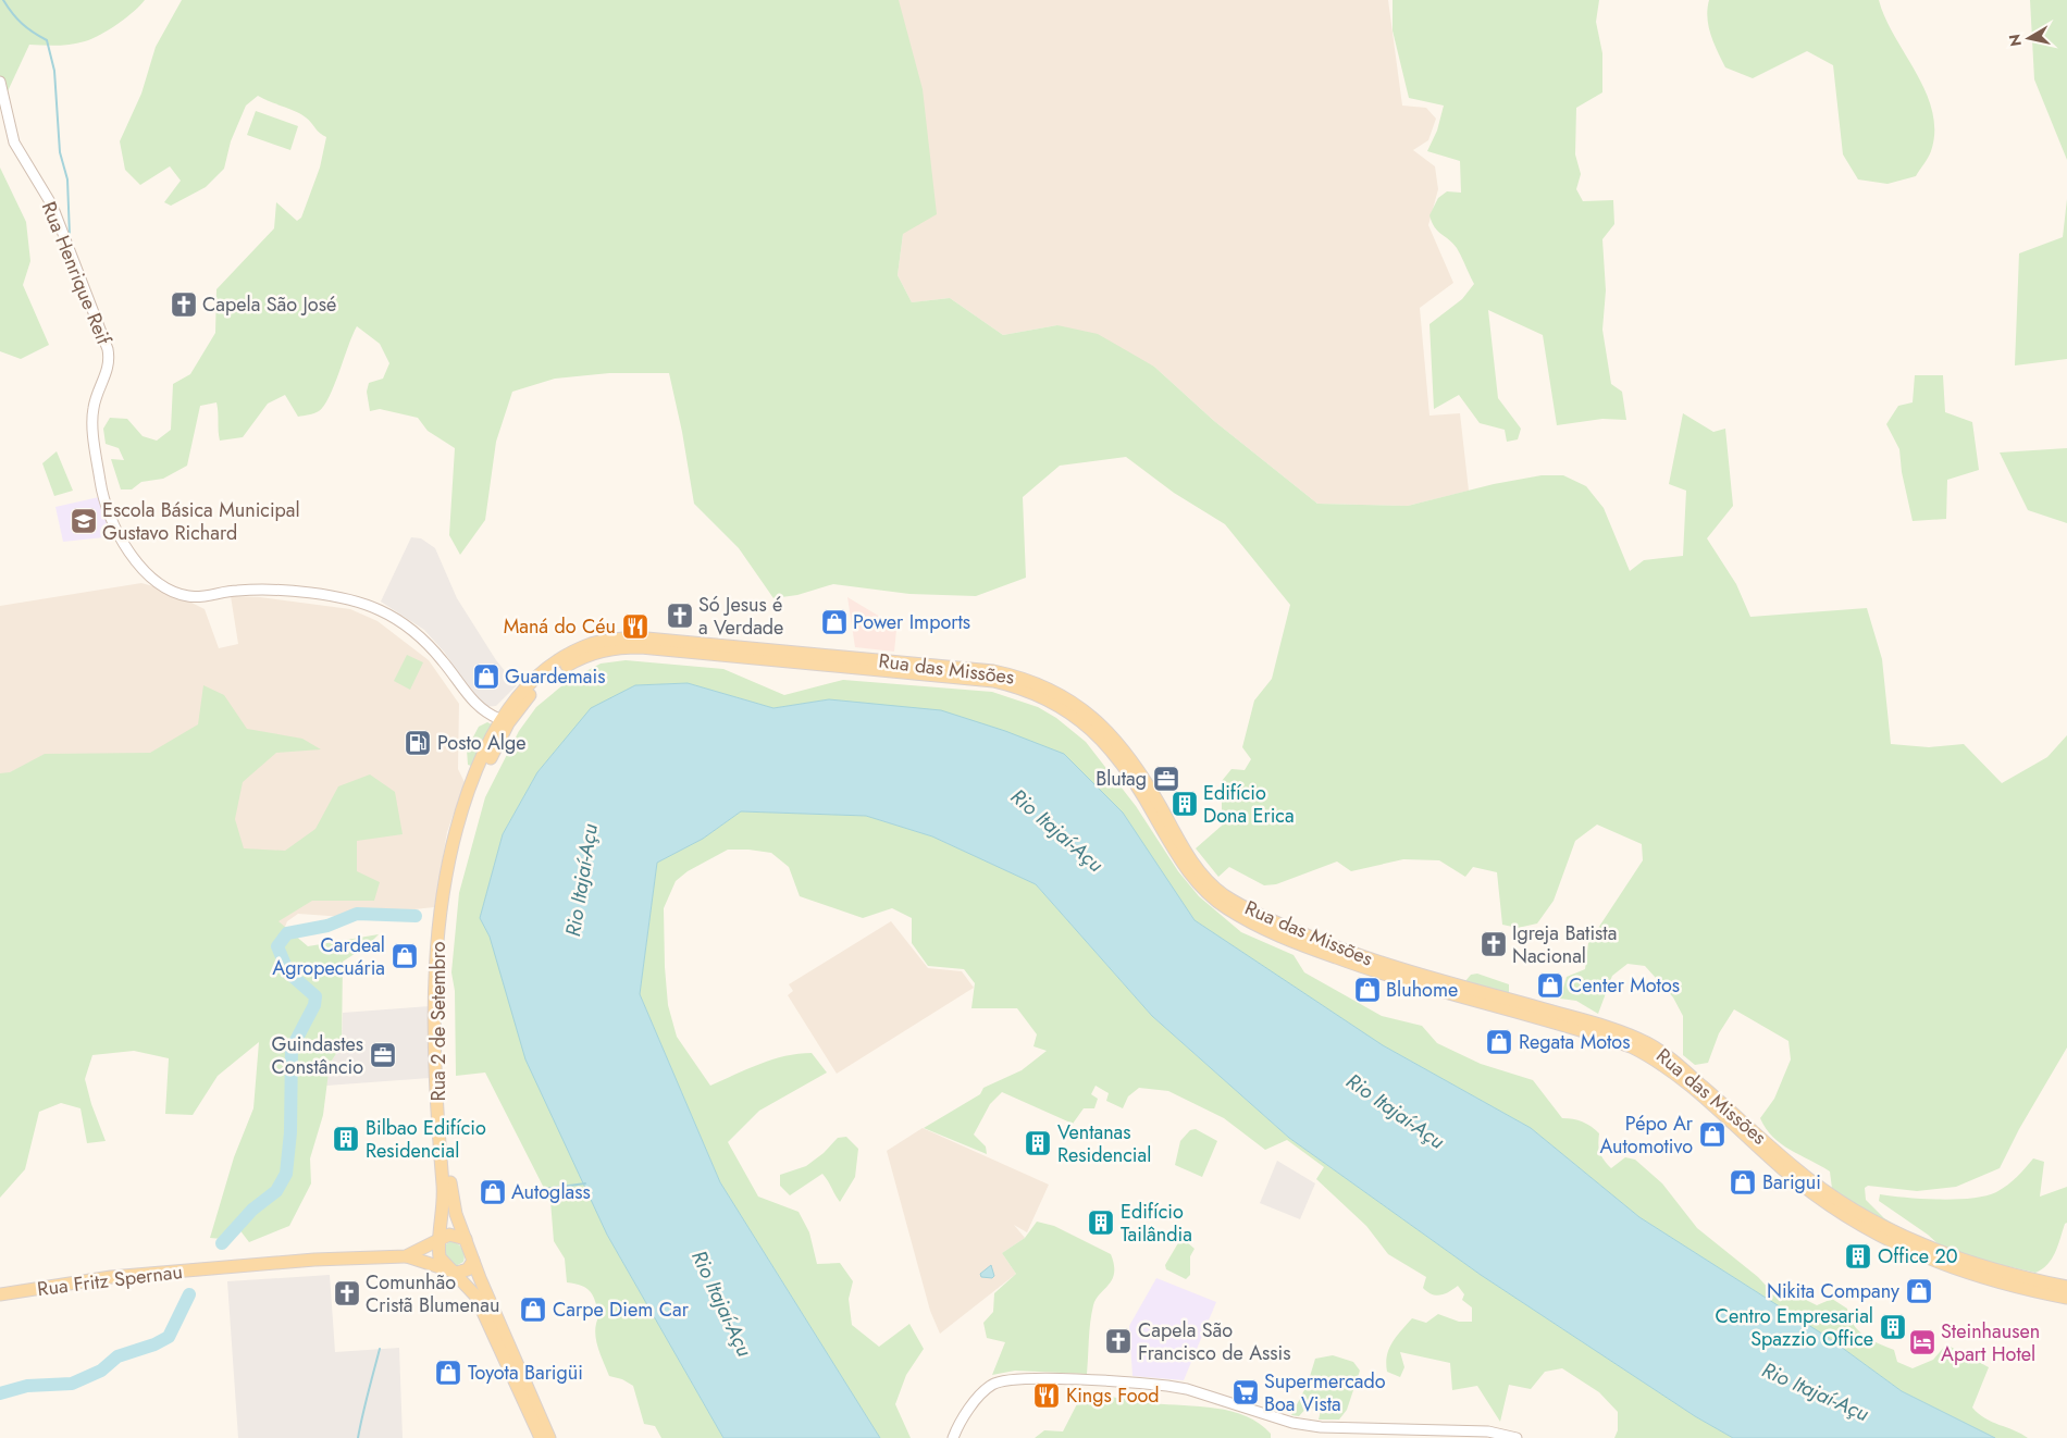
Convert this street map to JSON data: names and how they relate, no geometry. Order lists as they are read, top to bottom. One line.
{"streets":{"main road":["Rua das Missões","Rua 2 de Setembro","Rua Fritz Spernau"],"street":["Rua Henrique Reif"]},"crossings":[["Rua Henrique Reif","Rua das Missões"],["Rua das Missões","Rua 2 de Setembro"]],"water":["Rio Itajaí-Açu"],"places":{"church":["Capela São José","Só Jesus é a Verdade","Igreja Batista Nacional","Comunhão Cristã Blumenau","Capela São Francisco de Assis"],"school or university":["Escola Básica Municipal Gustavo Richard"],"shop":["Power Imports","Guardemais","Cardeal Agropecuária","Center Motos","Bluhome","Regata Motos","Pépo Ar Automotivo","Barigui","Autoglass","Nikita Company","Carpe Diem Car","Toyota Barigüi"],"restaurant":["Maná do Céu","Kings Food"],"fuel station":["Posto Alge"],"office":["Blutag","Guindastes Constâncio"],"building":["Edifício Dona Erica","Bilbao Edifício Residencial","Ventanas Residencial","Edifício Tailândia","Office 20","Centro Empresarial Spazzio Office"],"hotel":["Steinhausen Apart Hotel"],"supermarket":["Supermercado Boa Vista"]},"north":"left"}
